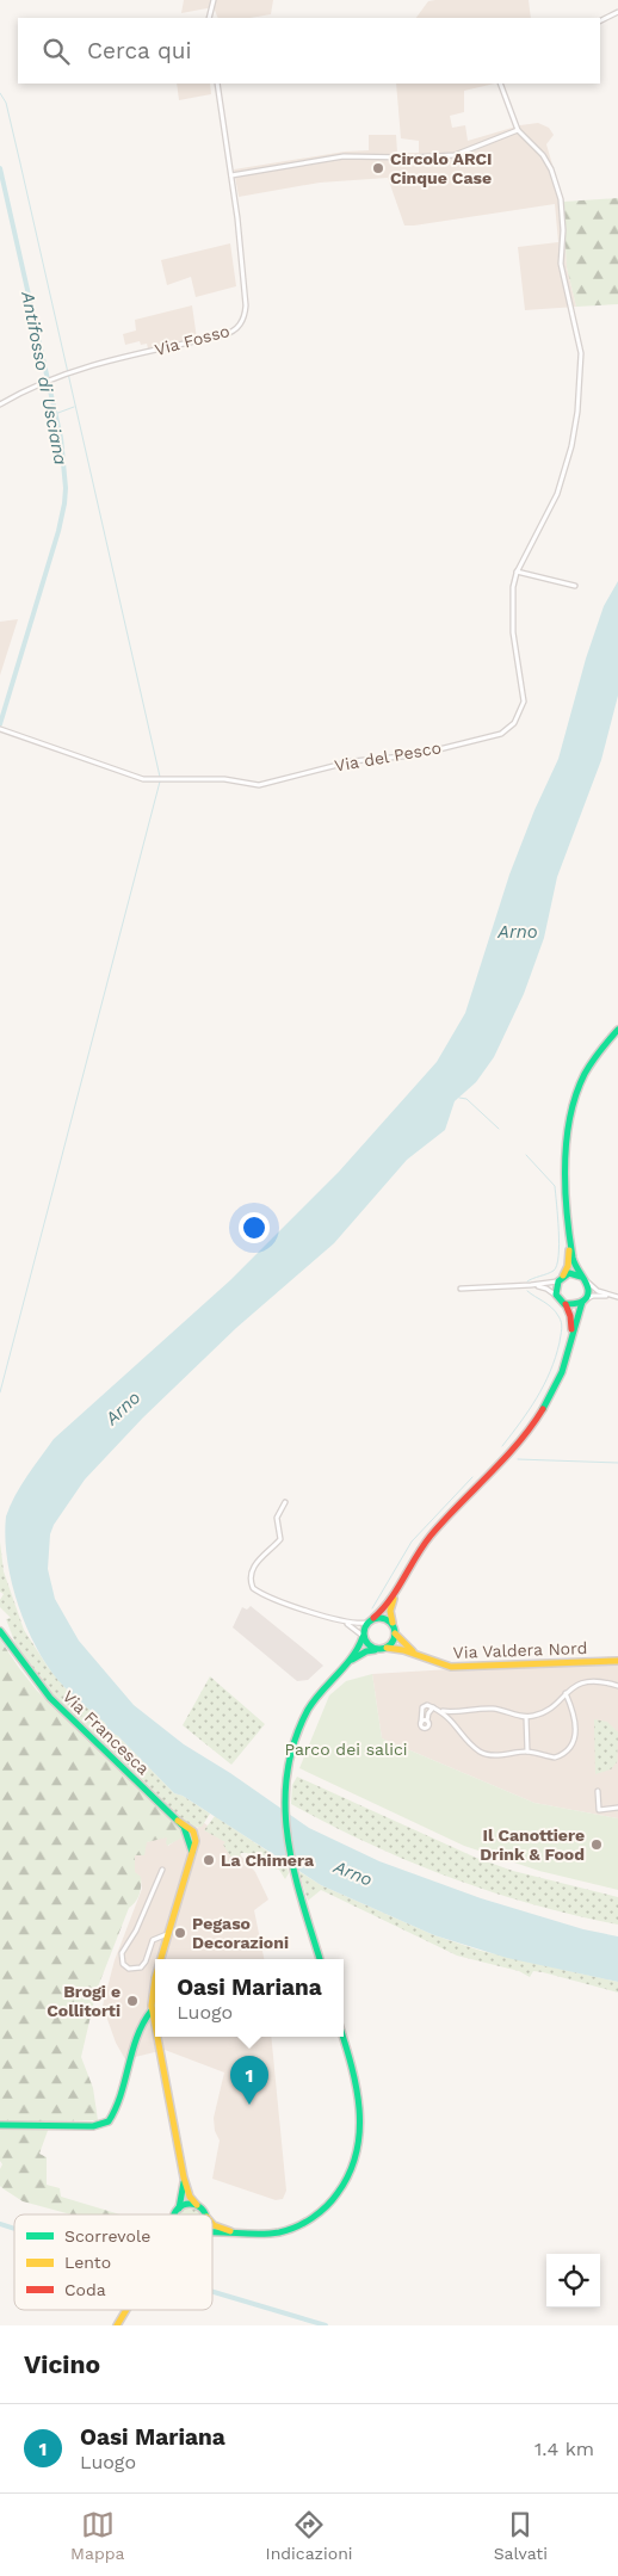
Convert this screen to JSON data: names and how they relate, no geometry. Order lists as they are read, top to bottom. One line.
{"streets":{"main road":["Via Valdera Nord","Via Francesca"],"street":["Via Fosso","Via del Pesco"]},"water":["Antifosso di Usciana","Arno"],"parks":["Parco dei salici"],"places":["Circolo ARCI Cinque Case","Il Canottiere Drink & Food","La Chimera","Pegaso Decorazioni","Brogi e Collitorti"],"legend":["Scorrevole","Lento","Coda"],"page":{"search":"Cerca qui","popup":["Oasi Mariana","Luogo"],"pins":"1","heading":"Vicino","list":[{"mark":"1","name":"Oasi Mariana","note":"Luogo","value":"1.4 km"}],"nav":["Mappa","Indicazioni","Salvati"]}}
